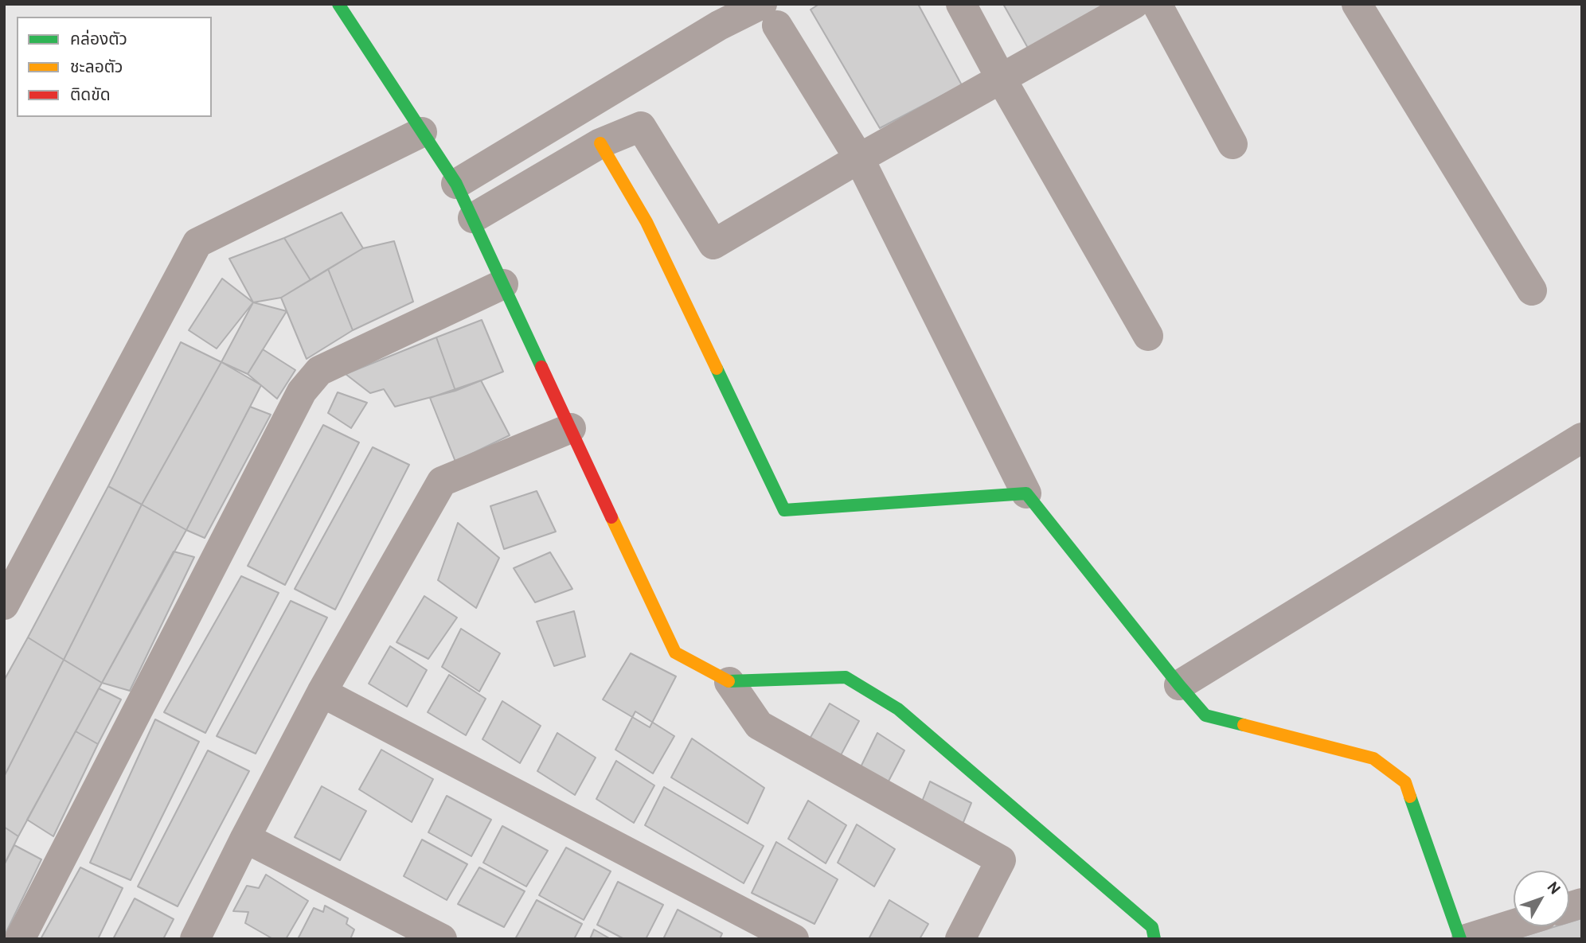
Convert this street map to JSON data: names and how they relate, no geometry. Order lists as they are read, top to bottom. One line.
{"legend":["คล่องตัว","ชะลอตัว","ติดขัด"],"north":"top right"}
